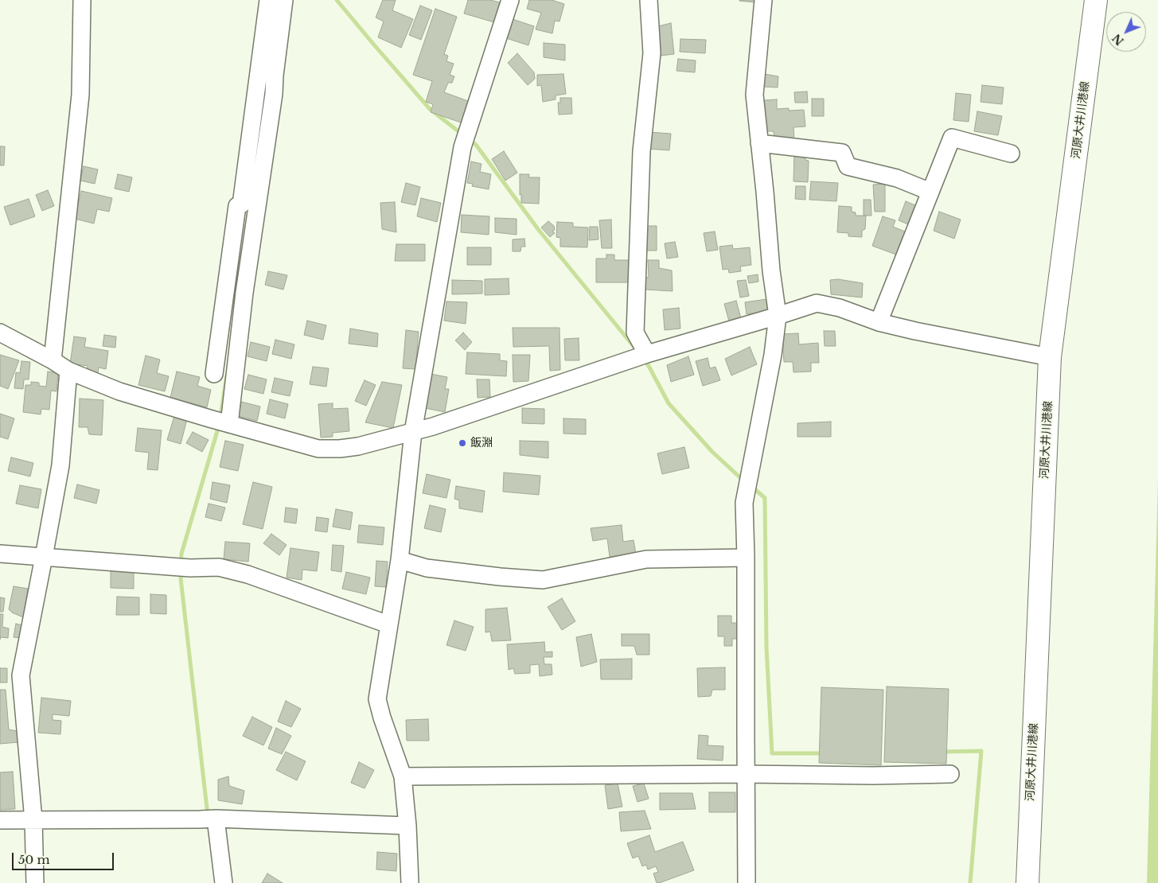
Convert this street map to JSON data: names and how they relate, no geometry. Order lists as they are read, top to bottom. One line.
{"streets":{"main road":["河原大井川港線"]},"places":["飯淵"],"scale_bar":"50 m","north":"bottom left"}
